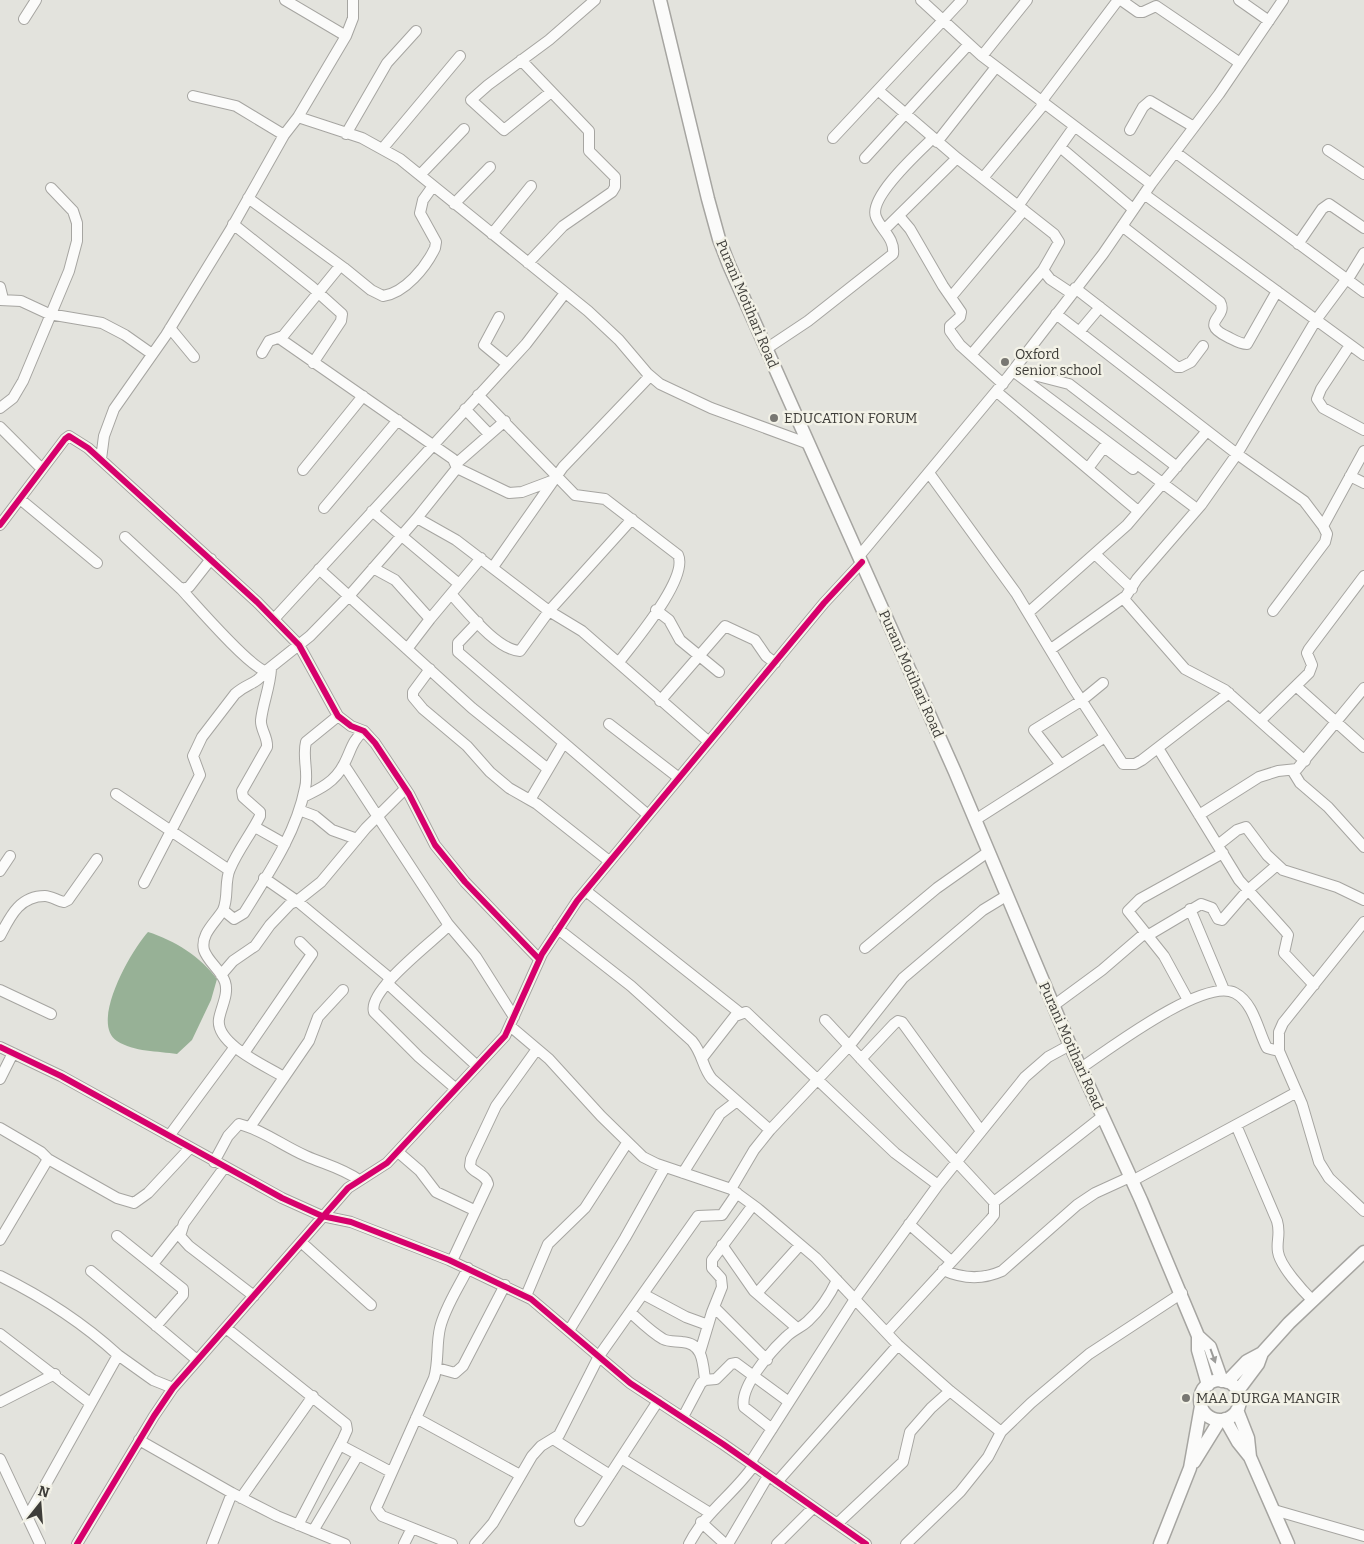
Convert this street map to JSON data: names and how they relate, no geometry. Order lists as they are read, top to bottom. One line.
{"streets":{"main road":["Purani Motihari Road"]},"places":["Oxford senior school","EDUCATION FORUM","MAA DURGA MANGIR"],"north":"top"}
